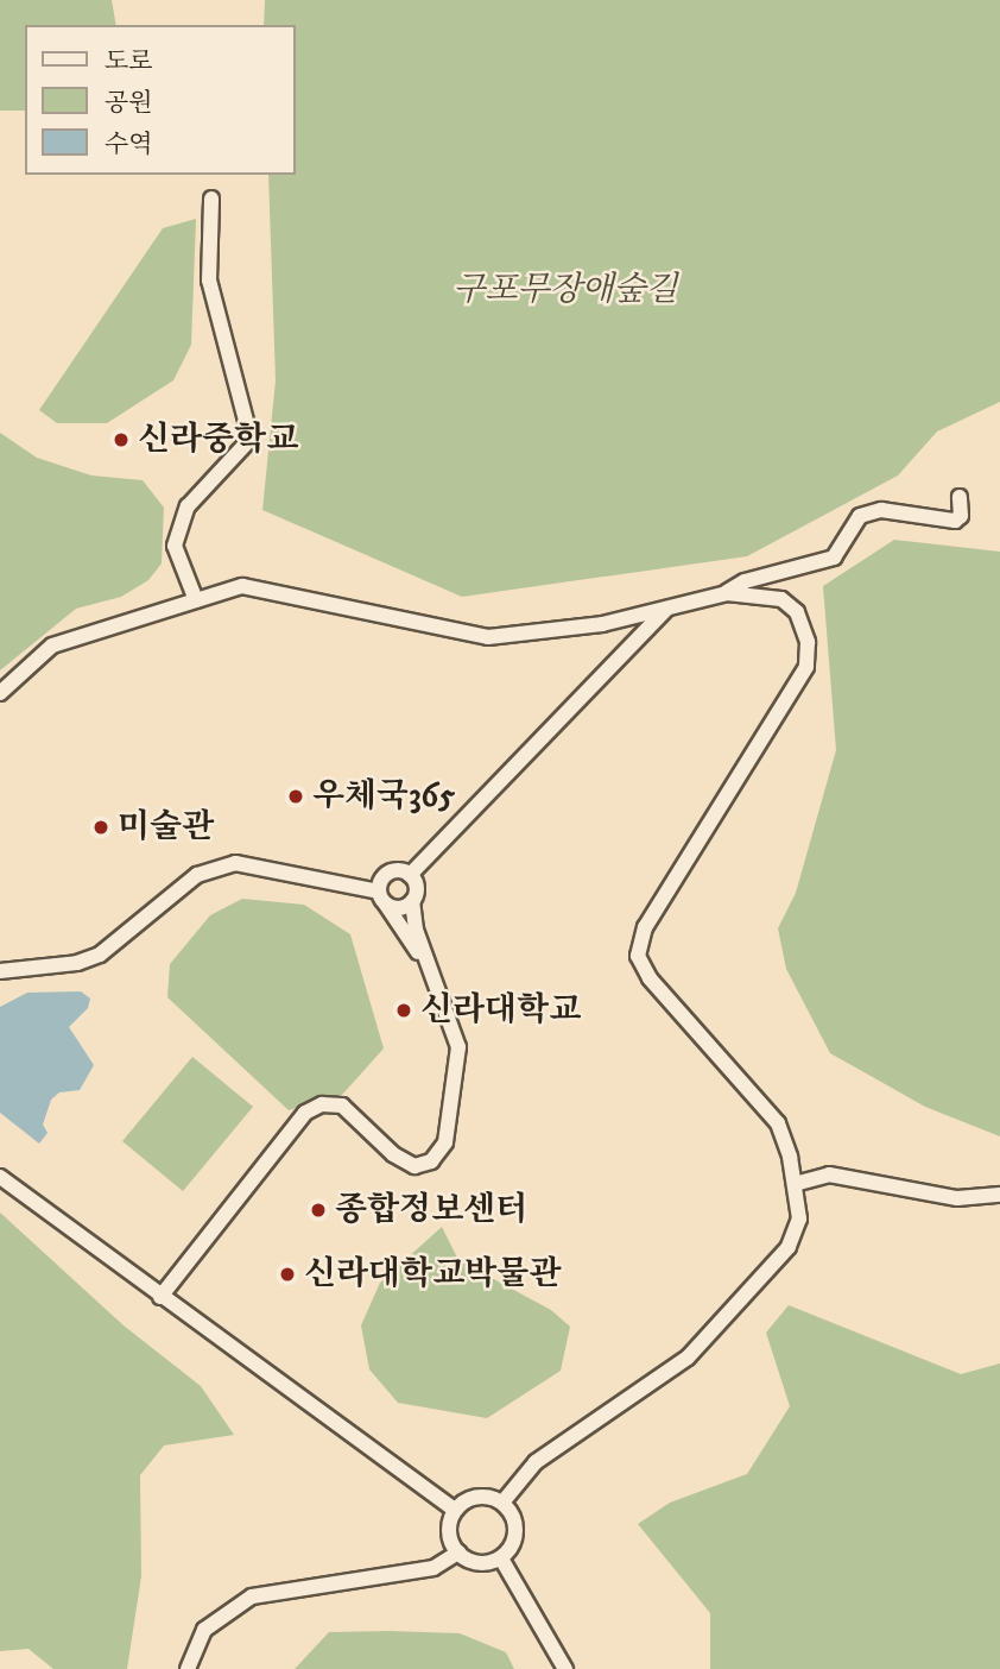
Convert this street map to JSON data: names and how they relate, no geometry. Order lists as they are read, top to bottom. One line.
{"parks":["구포무장애숲길"],"places":["신라중학교","우체국365","미술관","신라대학교","종합정보센터","신라대학교박물관"],"legend":["도로","공원","수역"]}
